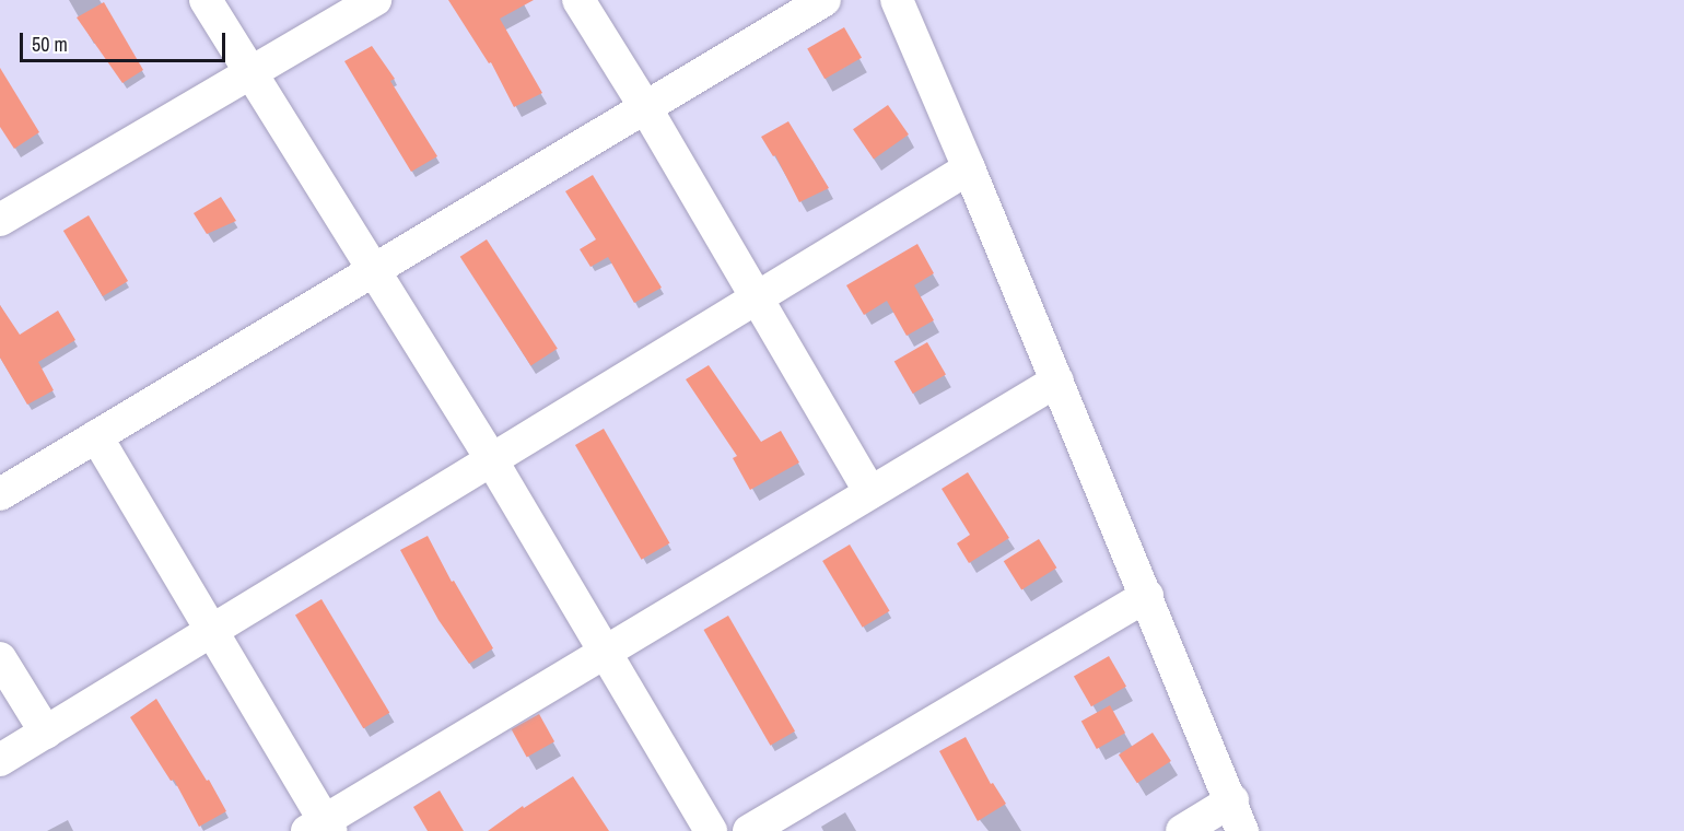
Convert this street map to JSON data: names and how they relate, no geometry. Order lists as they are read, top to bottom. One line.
{"scale_bar":"50 m"}
